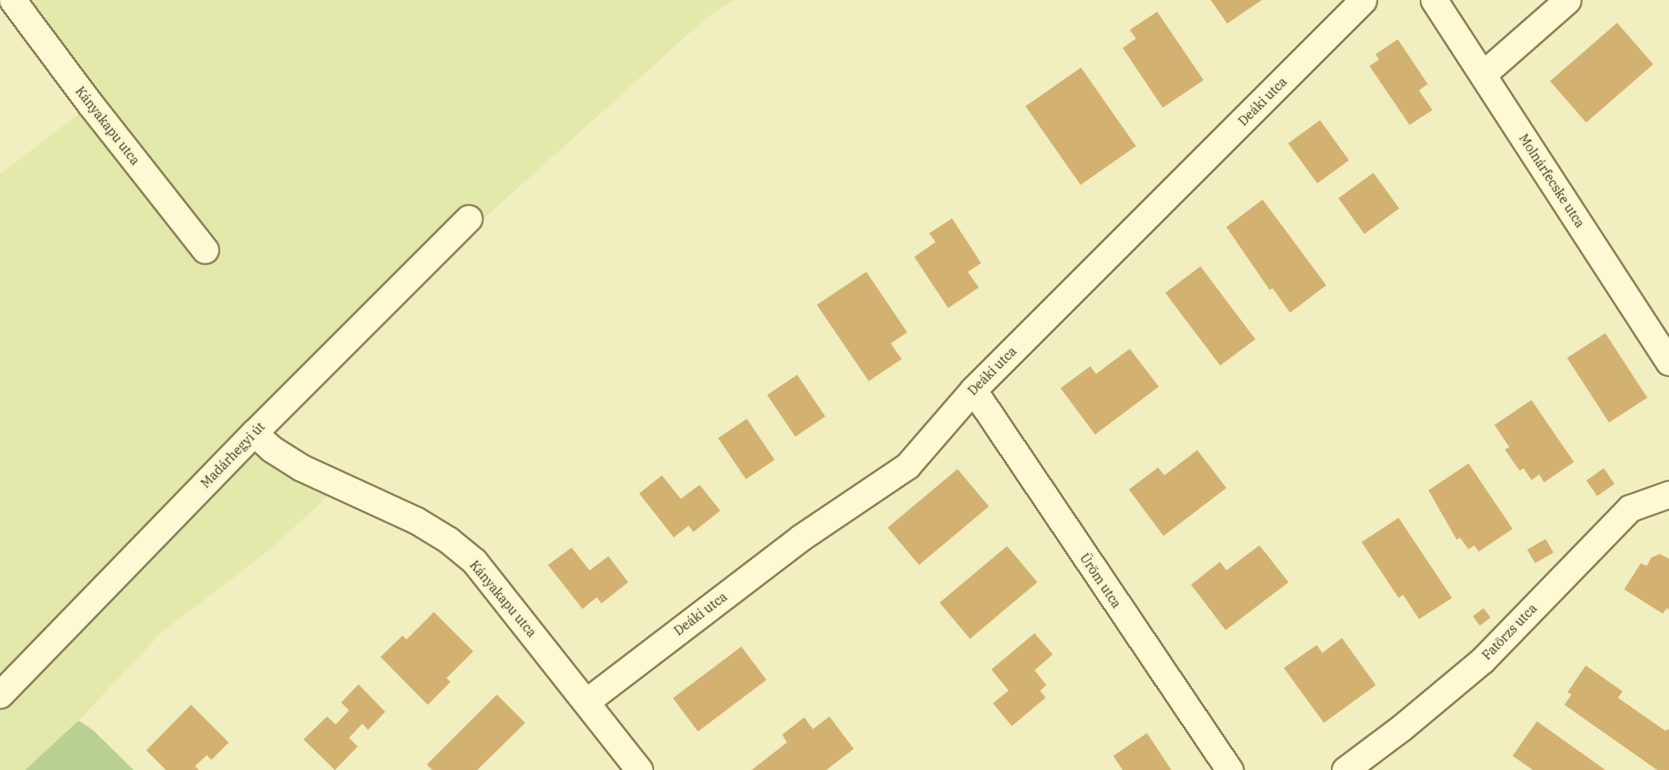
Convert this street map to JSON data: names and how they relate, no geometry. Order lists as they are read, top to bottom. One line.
{"streets":{"street":["Deáki utca","Kányakapu utca","Molnárfecske utca","Madárhegyi út","Üröm utca","Fatörzs utca"]},"crossings":[["Deáki utca","Kányakapu utca"],["Deáki utca","Üröm utca"],["Kányakapu utca","Madárhegyi út"]]}
